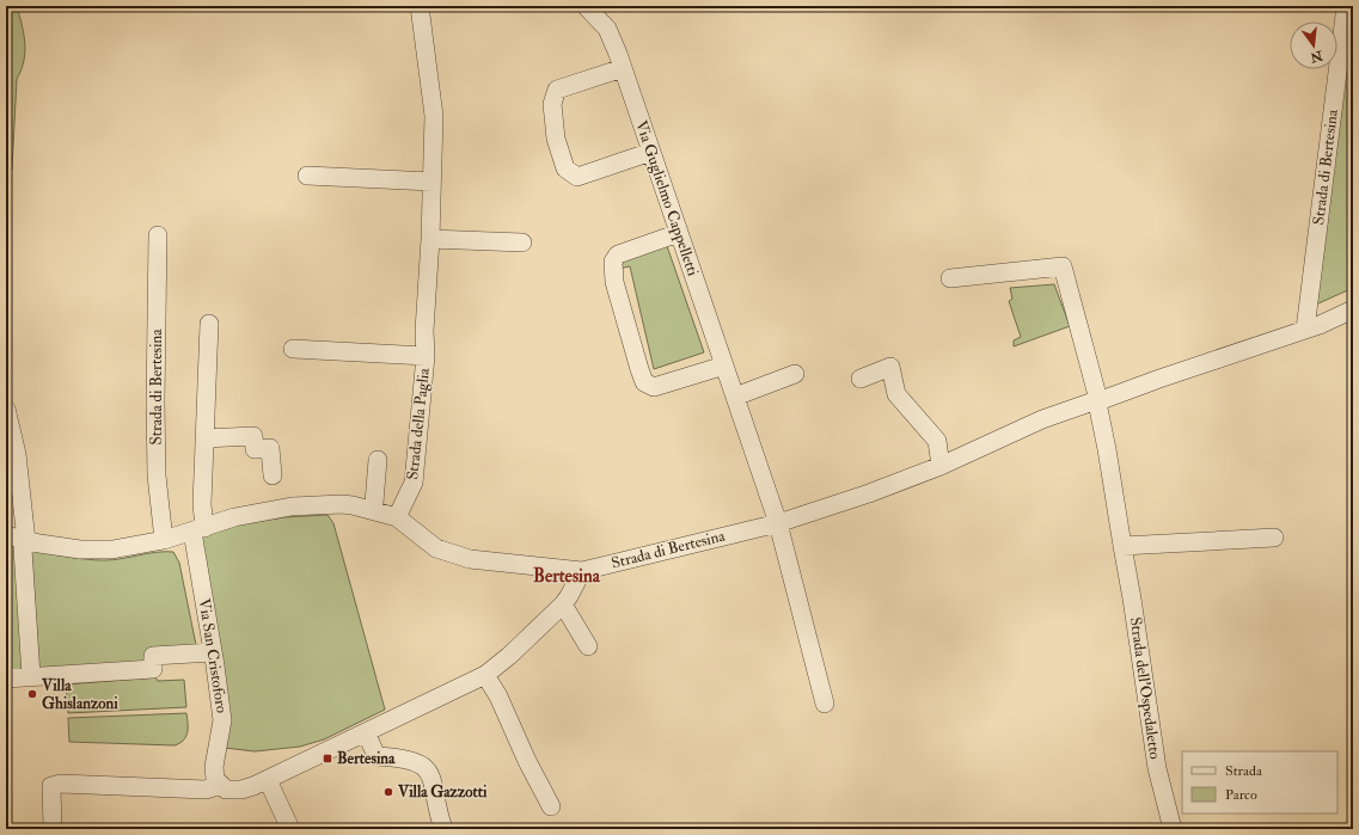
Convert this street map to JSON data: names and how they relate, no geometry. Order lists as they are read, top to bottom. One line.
{"streets":{"street":["Strada di Bertesina","Via Guglielmo Cappelletti","Strada della Paglia","Via San Cristoforo","Strada dell'Ospedaletto"]},"crossings":[["Strada di Bertesina","Via Guglielmo Cappelletti"],["Strada di Bertesina","Strada della Paglia"],["Strada di Bertesina","Via San Cristoforo"],["Strada di Bertesina","Strada dell'Ospedaletto"]],"districts":["Bertesina"],"places":{"other":["Villa Ghislanzoni","Villa Gazzotti"],"transit":["Bertesina"]},"legend":["Strada","Parco"],"north":"bottom"}
